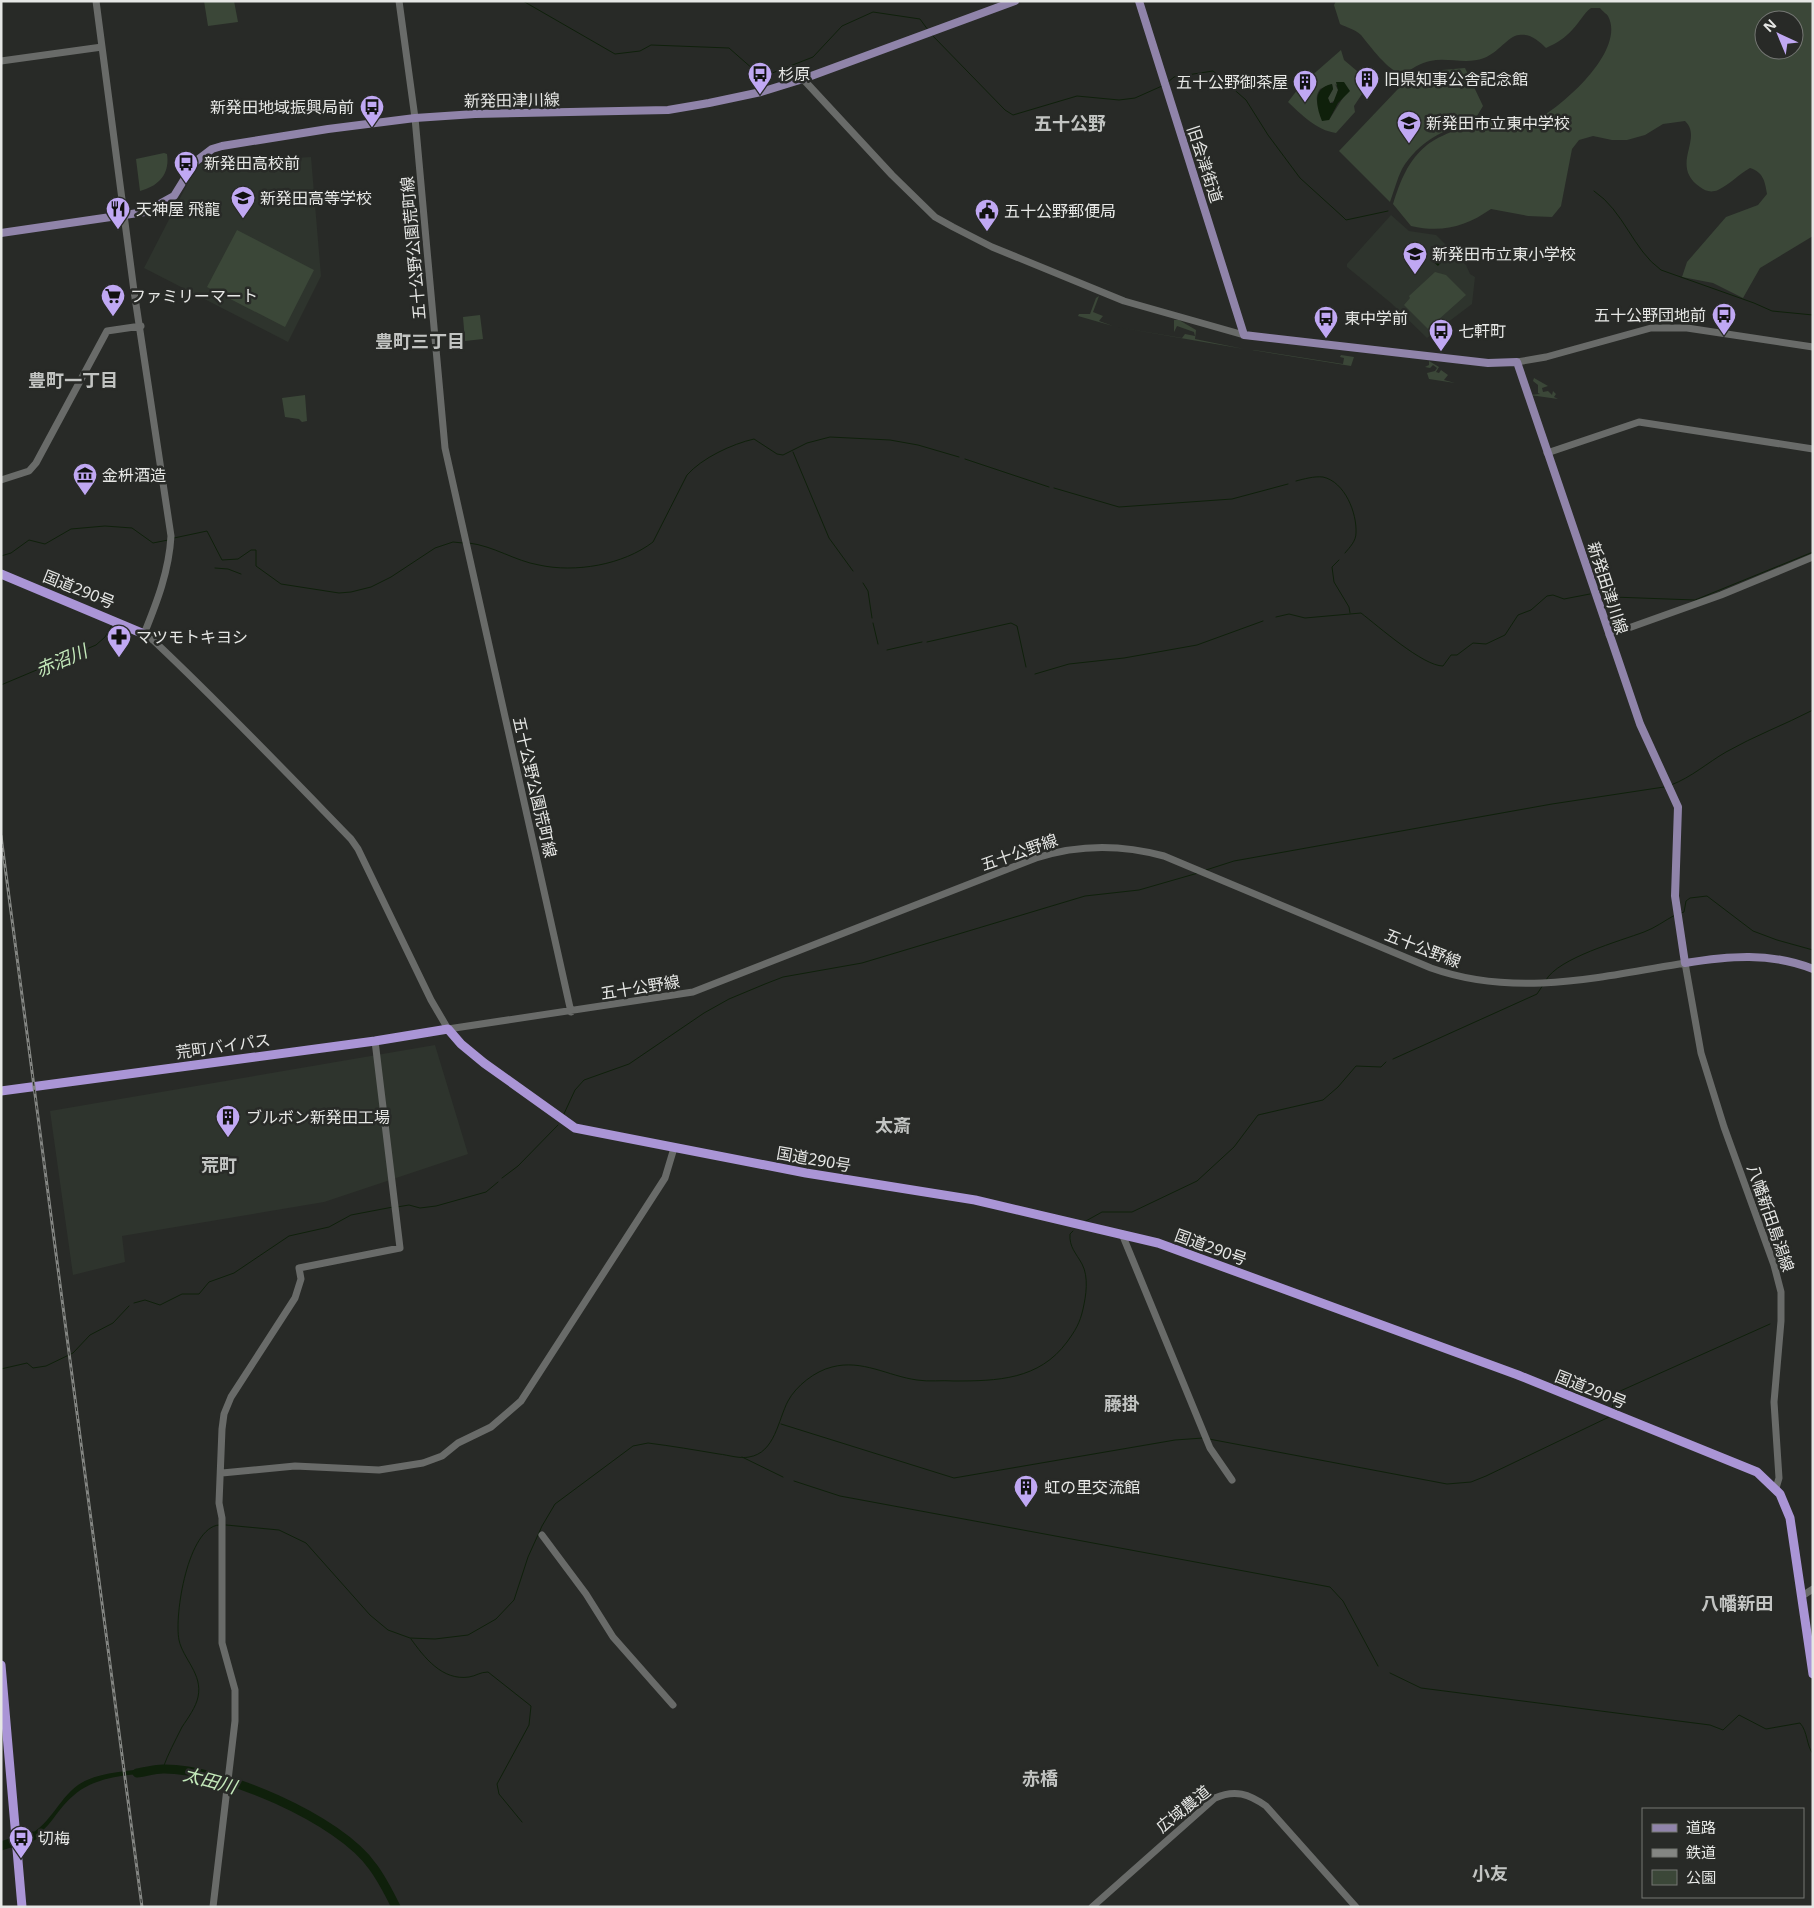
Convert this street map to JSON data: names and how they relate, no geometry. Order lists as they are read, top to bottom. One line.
{"streets":{"highway":["国道290号","荒町バイパス"],"main road":["新発田津川線","旧会津街道"],"street":["五十公野公園荒町線","五十公野線","八幡新田島潟線","広域農道"]},"crossings":[["新発田津川線","五十公野公園荒町線"],["新発田津川線","五十公野線"],["新発田津川線","八幡新田島潟線"],["五十公野公園荒町線","五十公野線"],["国道290号","五十公野線"],["国道290号","荒町バイパス"],["国道290号","八幡新田島潟線"],["五十公野線","荒町バイパス"],["五十公野線","八幡新田島潟線"]],"districts":["五十公野","豊町三丁目","豊町一丁目","太斎","荒町","藤掛","八幡新田","赤橋","小友"],"water":["赤沼川","太田川"],"places":{"bus stop":["杉原","新発田地域振興局前","新発田高校前","五十公野団地前","東中学前","七軒町","切梅"],"building":["旧県知事公舎記念館","五十公野御茶屋","ブルボン新発田工場","虹の里交流館"],"school or university":["新発田市立東中学校","新発田高等学校","新発田市立東小学校"],"restaurant":["天神屋 飛龍"],"public building":["五十公野郵便局"],"supermarket":["ファミリーマート"],"museum":["金枡酒造"],"pharmacy":["マツモトキヨシ"]},"legend":["道路","鉄道","公園"],"north":"top left"}
